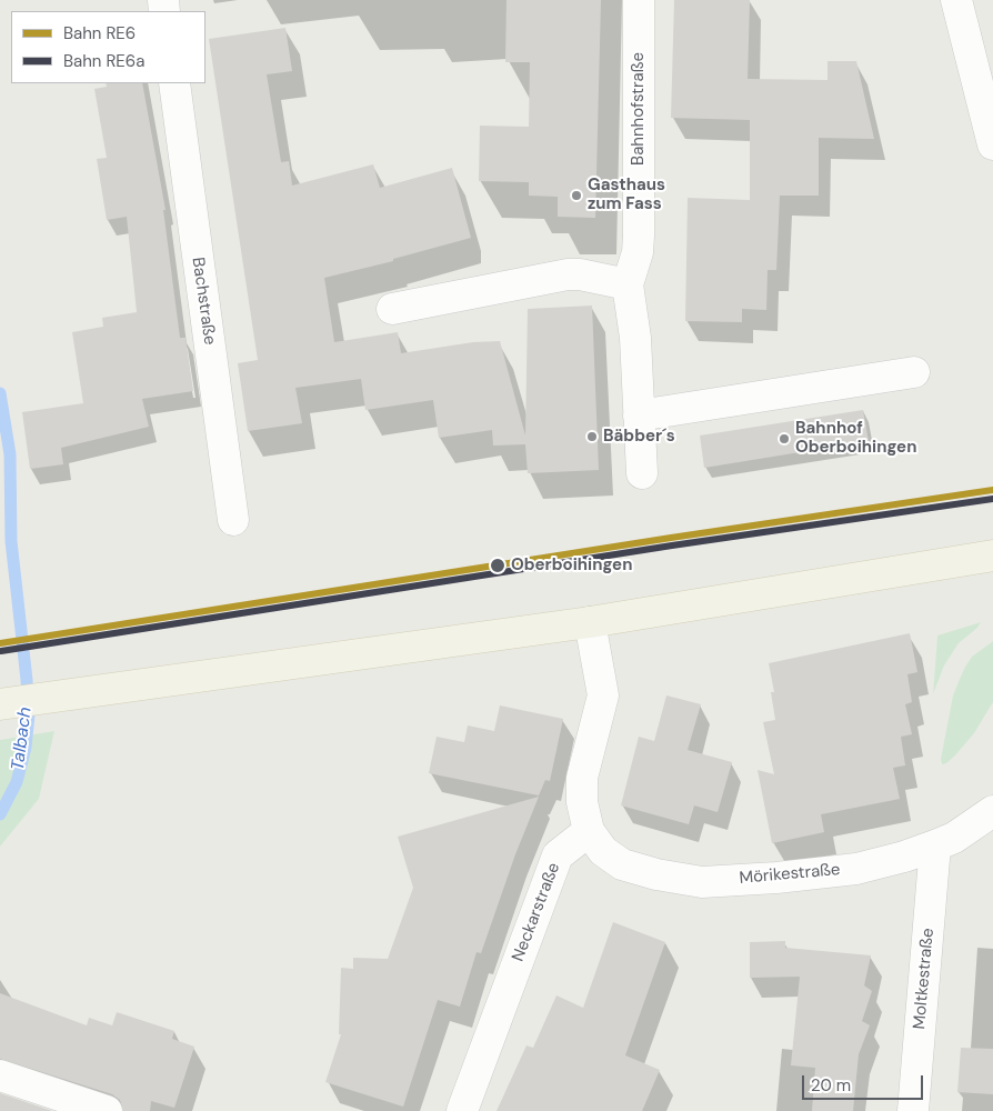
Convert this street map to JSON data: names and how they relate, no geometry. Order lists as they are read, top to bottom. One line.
{"streets":{"street":["Bahnhofstraße","Bachstraße","Mörikestraße","Neckarstraße","Moltkestraße"]},"crossings":[["Mörikestraße","Neckarstraße"],["Mörikestraße","Moltkestraße"]],"water":["Talbach"],"places":["Gasthaus zum Fass","Bäbber´s","Bahnhof Oberboihingen","Oberboihingen"],"lines":["rail line RE6","rail line RE6a"],"legend":["Bahn RE6","Bahn RE6a"],"scale_bar":"20 m"}
